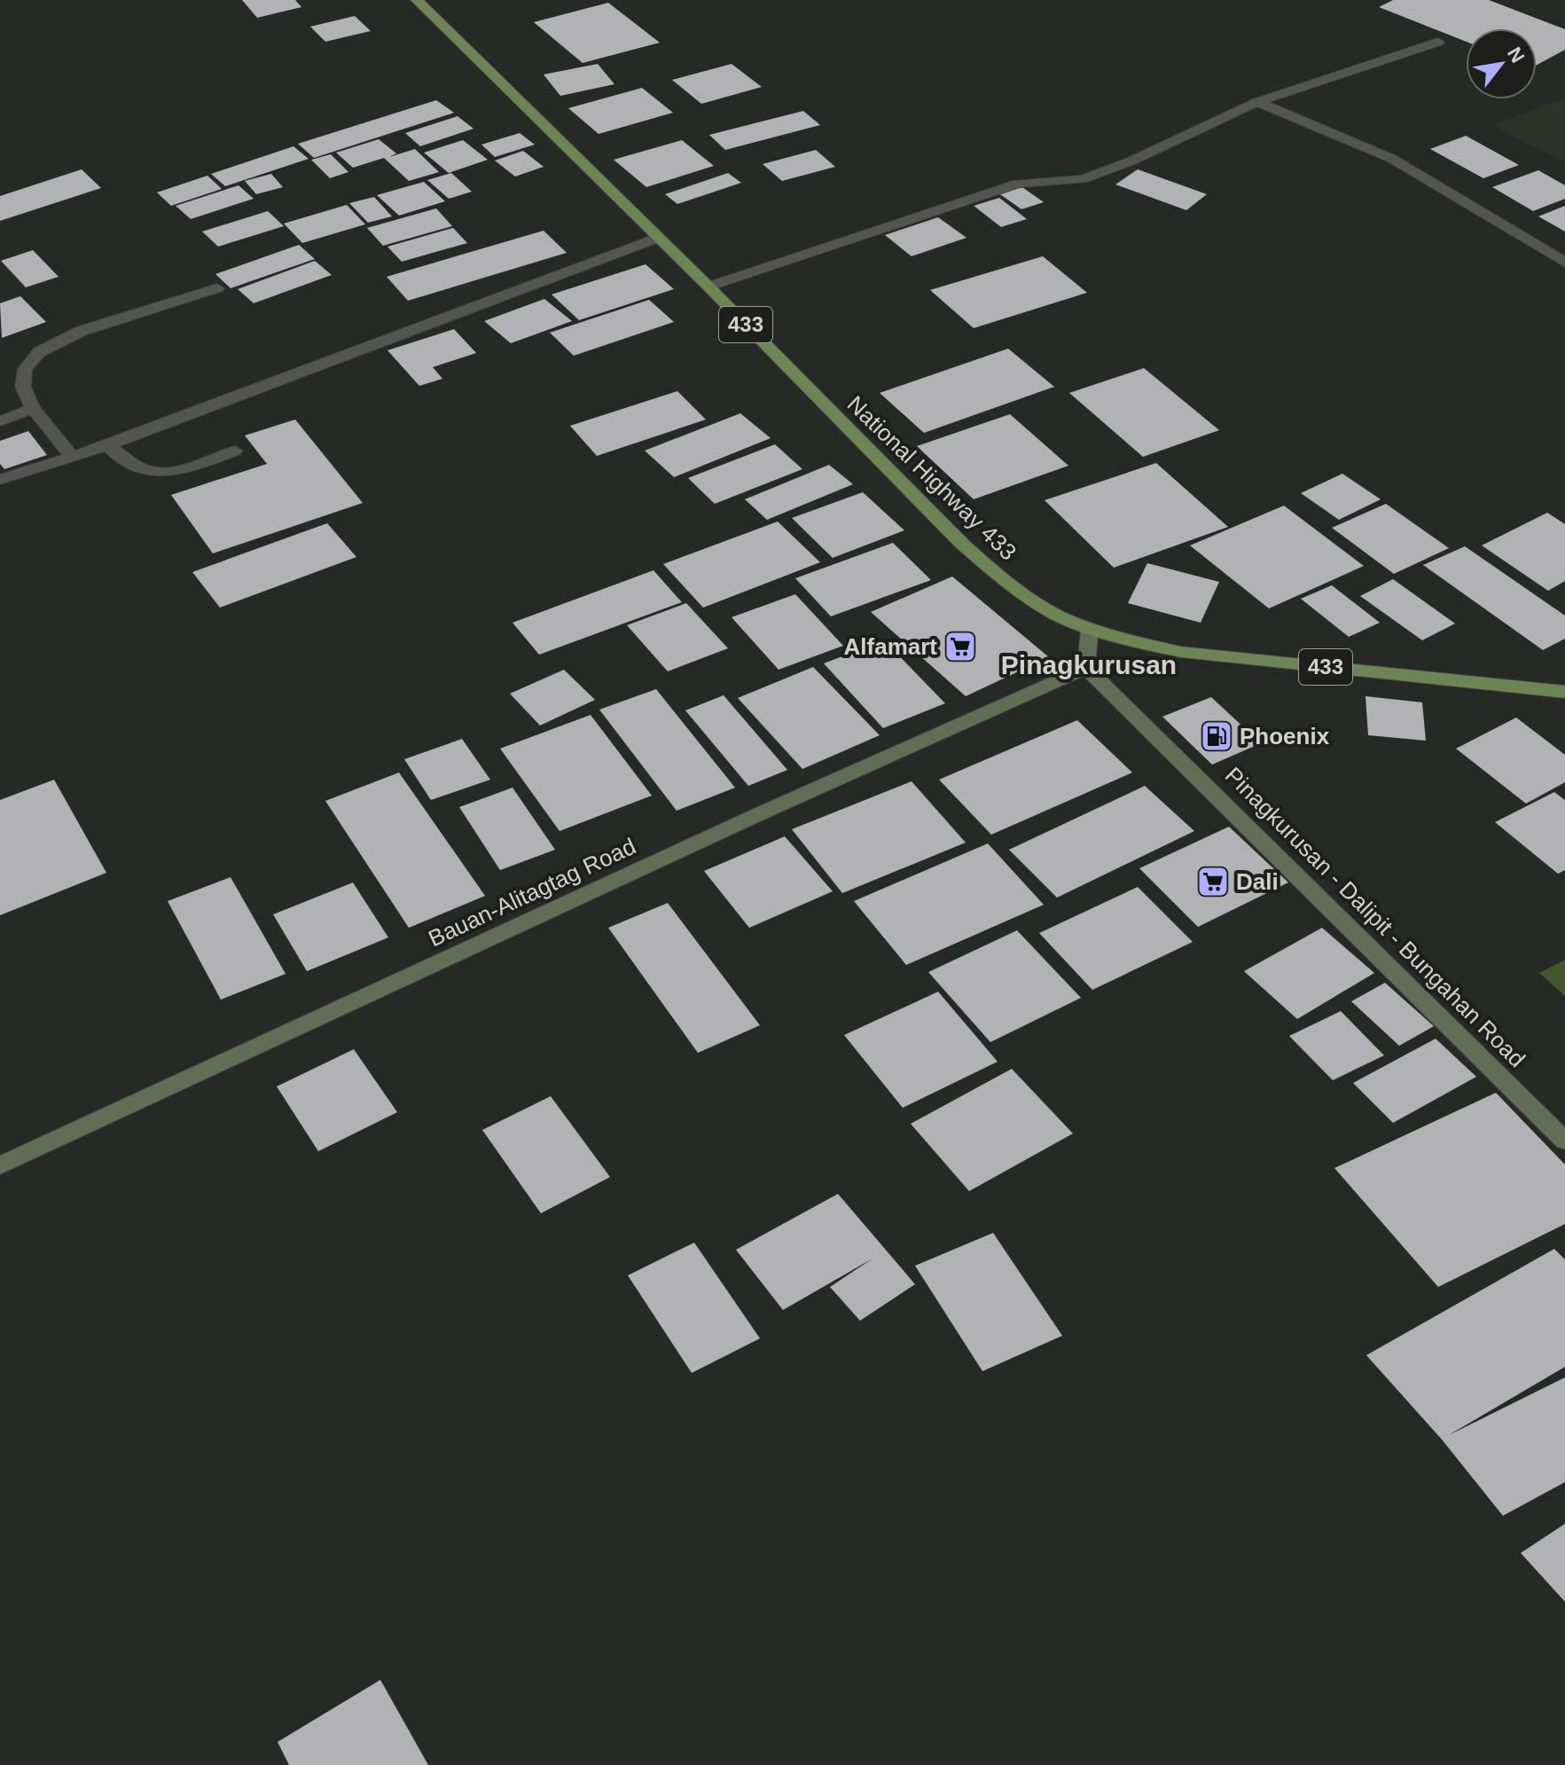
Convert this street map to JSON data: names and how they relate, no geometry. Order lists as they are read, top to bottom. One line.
{"streets":{"main road":["433","National Highway 433","Bauan-Alitagtag Road","Pinagkurusan - Dalipit - Bungahan Road"]},"crossings":[["Bauan-Alitagtag Road","Pinagkurusan - Dalipit - Bungahan Road"]],"districts":["Pinagkurusan"],"places":{"supermarket":["Alfamart","Dali"],"fuel station":["Phoenix"]},"north":"top right"}
